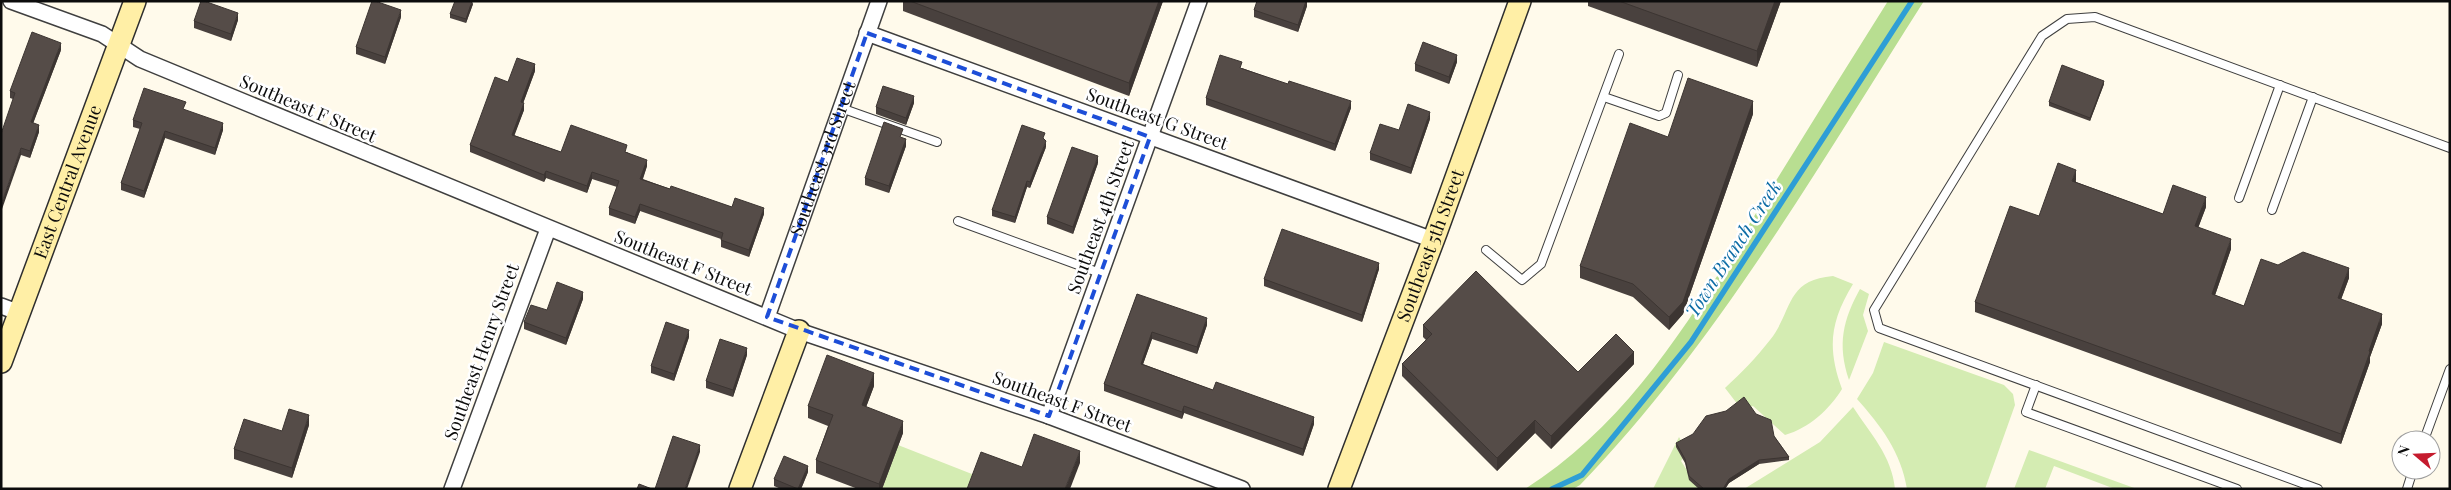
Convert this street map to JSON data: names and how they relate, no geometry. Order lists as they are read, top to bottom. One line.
{"streets":{"street":["Southeast F Street","Southeast G Street","Southeast 3rd Street","East Central Avenue","Southeast 4th Street","Southeast 5th Street","Southeast Henry Street"]},"crossings":[["Southeast F Street","Southeast 3rd Street"],["Southeast F Street","East Central Avenue"],["Southeast F Street","Southeast 4th Street"],["Southeast F Street","Southeast Henry Street"],["Southeast G Street","Southeast 3rd Street"],["Southeast G Street","Southeast 4th Street"],["Southeast G Street","Southeast 5th Street"]],"water":["Town Branch Creek"],"north":"left"}
